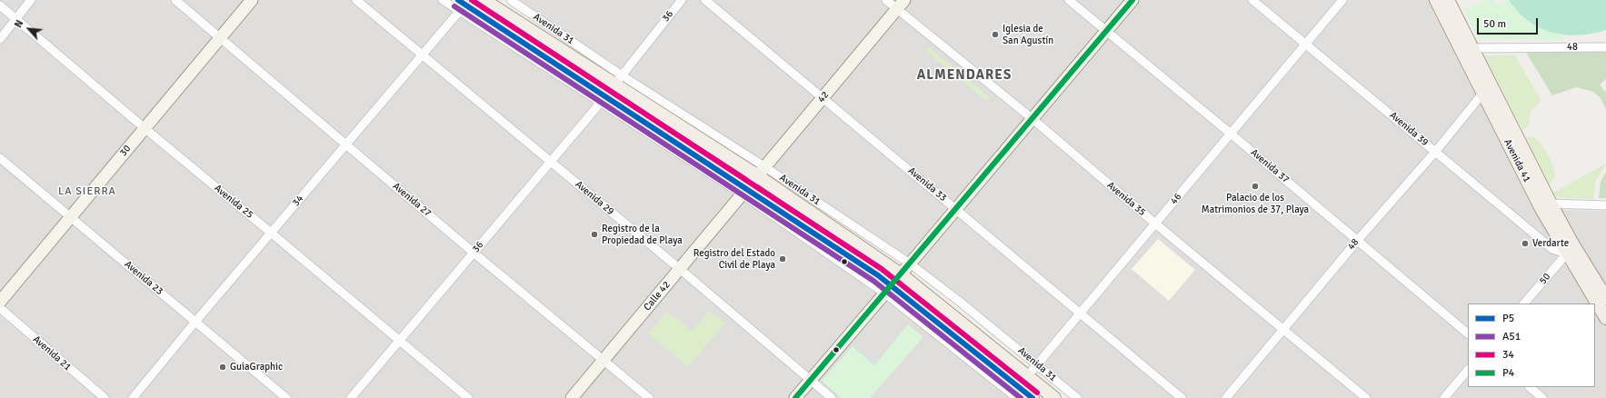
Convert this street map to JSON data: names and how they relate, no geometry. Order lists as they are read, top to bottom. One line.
{"streets":{"main road":["Avenida 31","Avenida 41"],"street":["36","48","42","Avenida 39","30","Avenida 37","Avenida 33","Avenida 29","Avenida 35","46","Avenida 27","34","Avenida 25","Avenida 23","50","Calle 42","Avenida 21"]},"crossings":[["36","Avenida 31"],["36","Avenida 29"],["36","Avenida 27"],["36","Avenida 25"],["Avenida 31","42"],["Avenida 31","46"],["48","Avenida 39"],["48","Avenida 41"],["48","Avenida 37"],["48","Avenida 35"],["42","Avenida 33"],["42","Avenida 35"],["42","Calle 42"],["Avenida 39","Avenida 41"],["Avenida 39","46"],["Avenida 39","50"],["30","Avenida 27"],["30","Avenida 25"],["30","Avenida 23"],["Avenida 41","50"],["Avenida 37","46"],["Avenida 33","46"],["Avenida 29","34"],["Avenida 29","Calle 42"],["Avenida 35","46"],["Avenida 27","34"],["Avenida 27","Calle 42"],["34","Avenida 25"],["34","Avenida 23"]],"districts":["ALMENDARES","LA SIERRA"],"places":["Iglesia de San Agustín","Palacio de los Matrimonios de 37, Playa","Registro de la Propiedad de Playa","Verdarte","Registro del Estado Civil de Playa","GuiaGraphic"],"lines":["transit line P5","transit line 34","transit line P4","transit line A51"],"legend":["P5","A51","34","P4"],"scale_bar":"50 m","north":"top left"}
